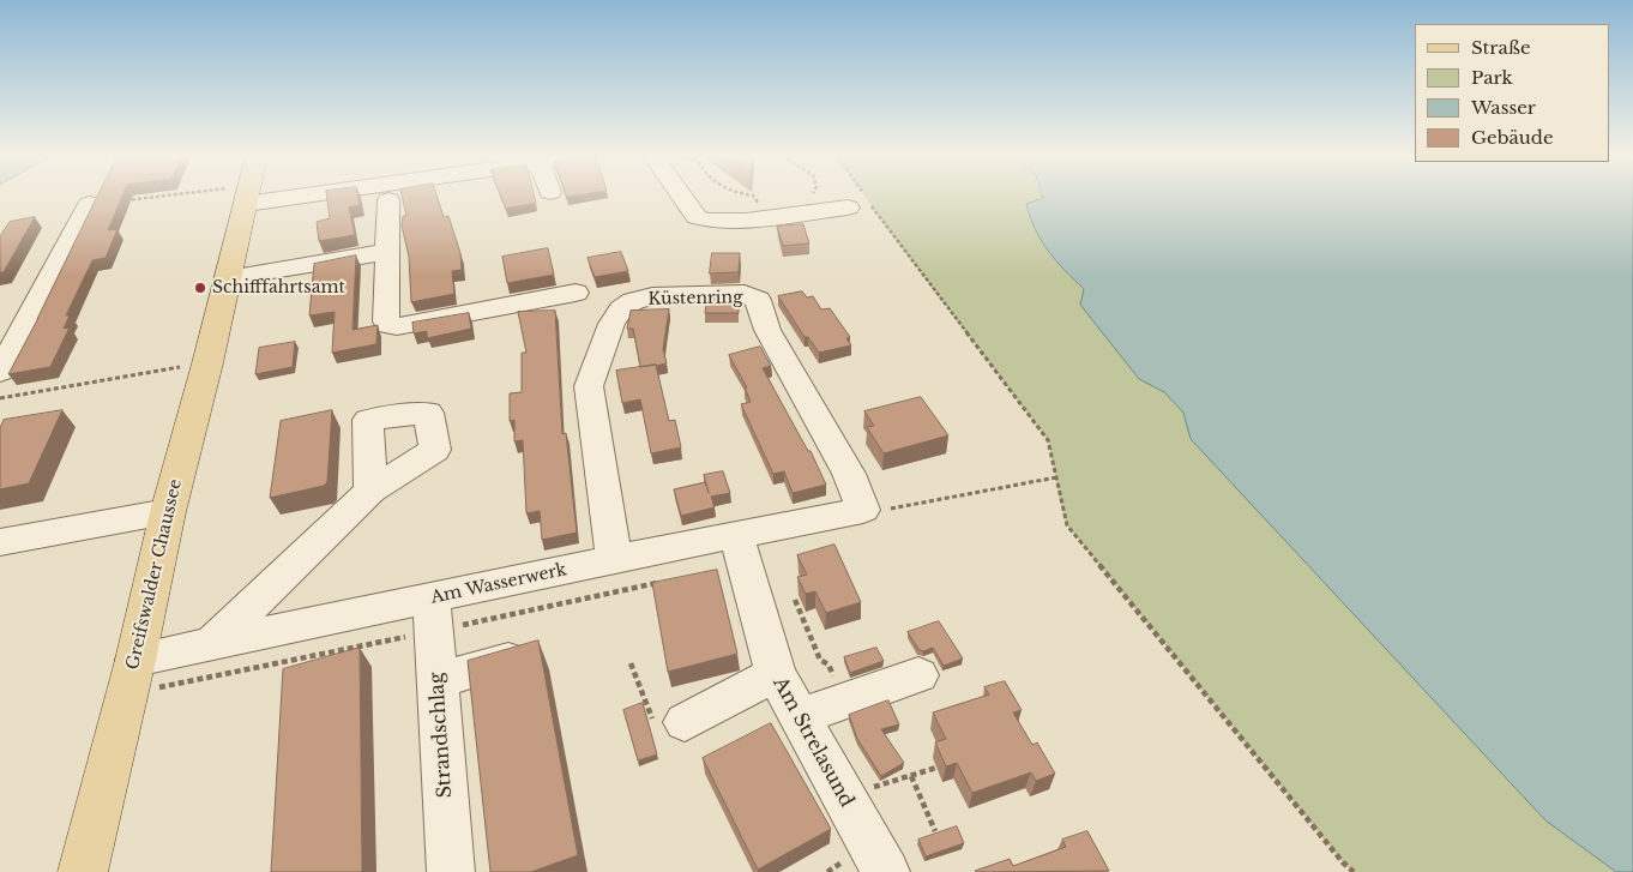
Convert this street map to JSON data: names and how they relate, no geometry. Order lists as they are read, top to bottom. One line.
{"streets":{"main road":["Greifswalder Chaussee"],"street":["Küstenring","Am Wasserwerk","Strandschlag","Am Strelasund"]},"crossings":[["Küstenring","Am Wasserwerk"],["Greifswalder Chaussee","Am Wasserwerk"],["Am Wasserwerk","Strandschlag"],["Am Wasserwerk","Am Strelasund"]],"places":["Schifffahrtsamt"],"legend":["Straße","Park","Wasser","Gebäude"]}
